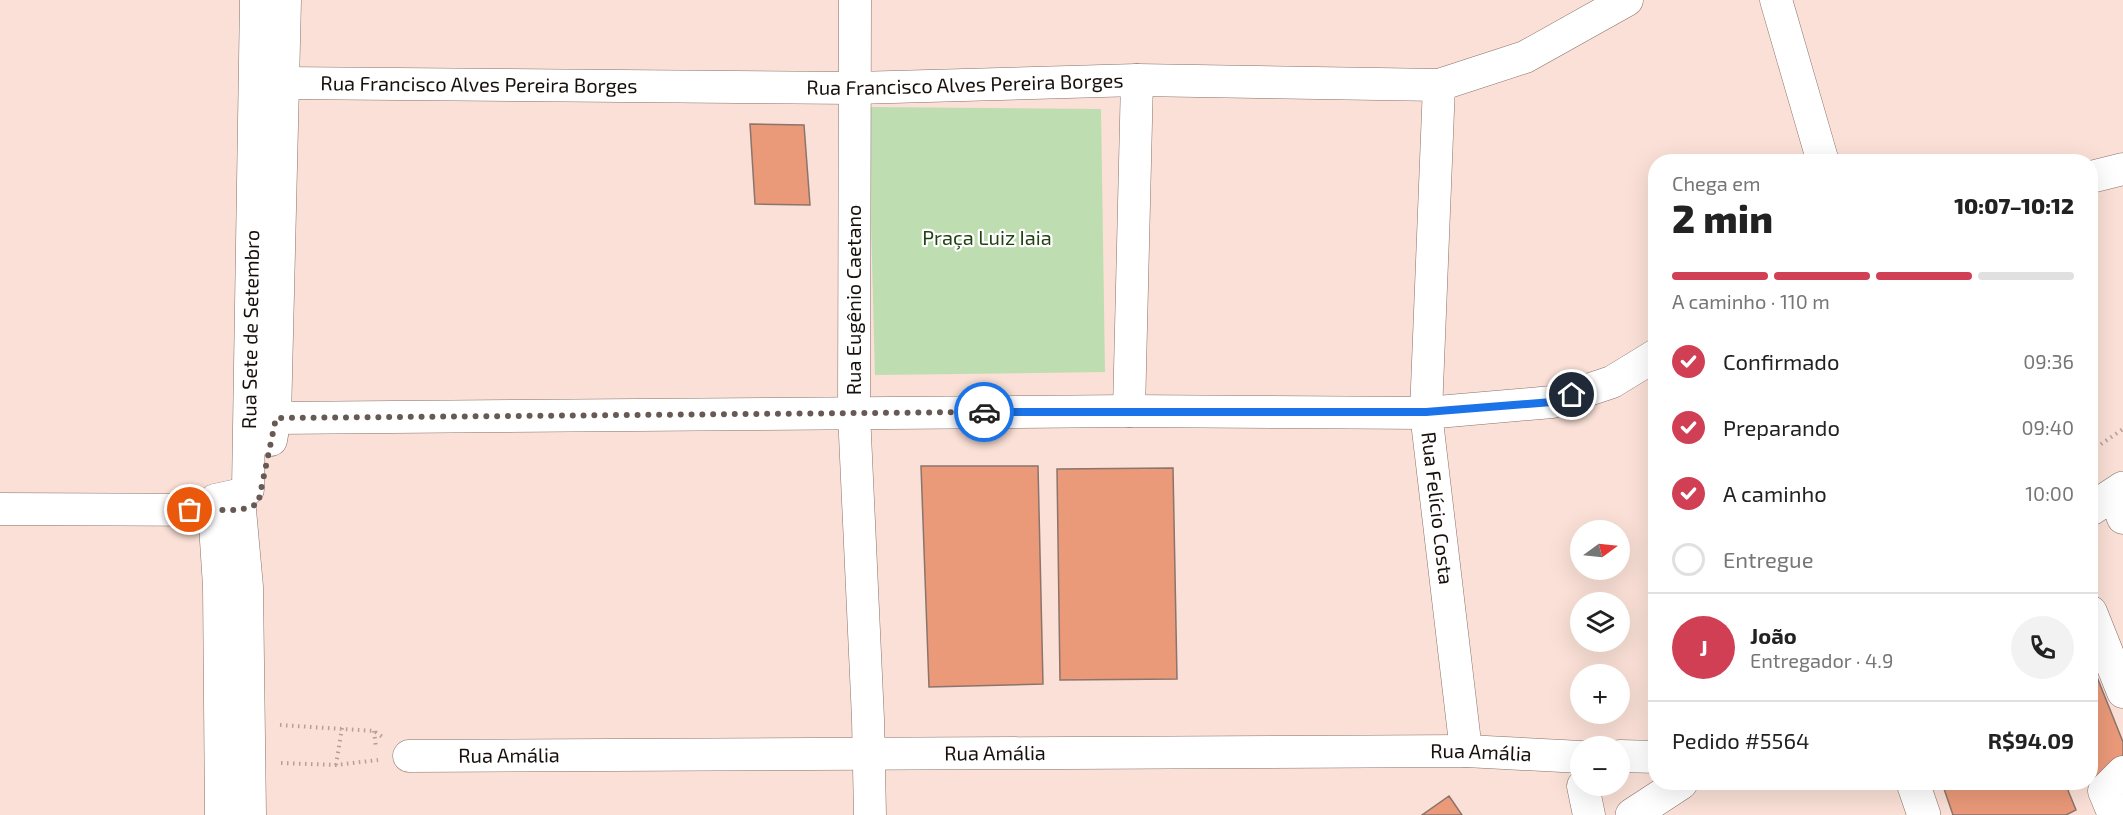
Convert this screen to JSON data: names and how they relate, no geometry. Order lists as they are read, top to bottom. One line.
{"streets":{"street":["Rua Francisco Alves Pereira Borges","Rua Eugênio Caetano","Rua Sete de Setembro","Rua Felício Costa","Rua Amália"]},"crossings":[["Rua Francisco Alves Pereira Borges","Rua Eugênio Caetano"],["Rua Francisco Alves Pereira Borges","Rua Sete de Setembro"],["Rua Francisco Alves Pereira Borges","Rua Felício Costa"],["Rua Eugênio Caetano","Rua Amália"],["Rua Felício Costa","Rua Amália"]],"parks":["Praça Luiz Iaia"],"north":"right","page":{"heading":["2 min","Chega em","10:07–10:12"],"panel":["João","Entregador · 4.9","Pedido #5564","R$94.09"],"bar":"A caminho · 110 m","list":[["Confirmado","09:36"],["Preparando","09:40"],["A caminho","10:00"],"Entregue"],"map_buttons":["+","−"],"round":"J"}}
